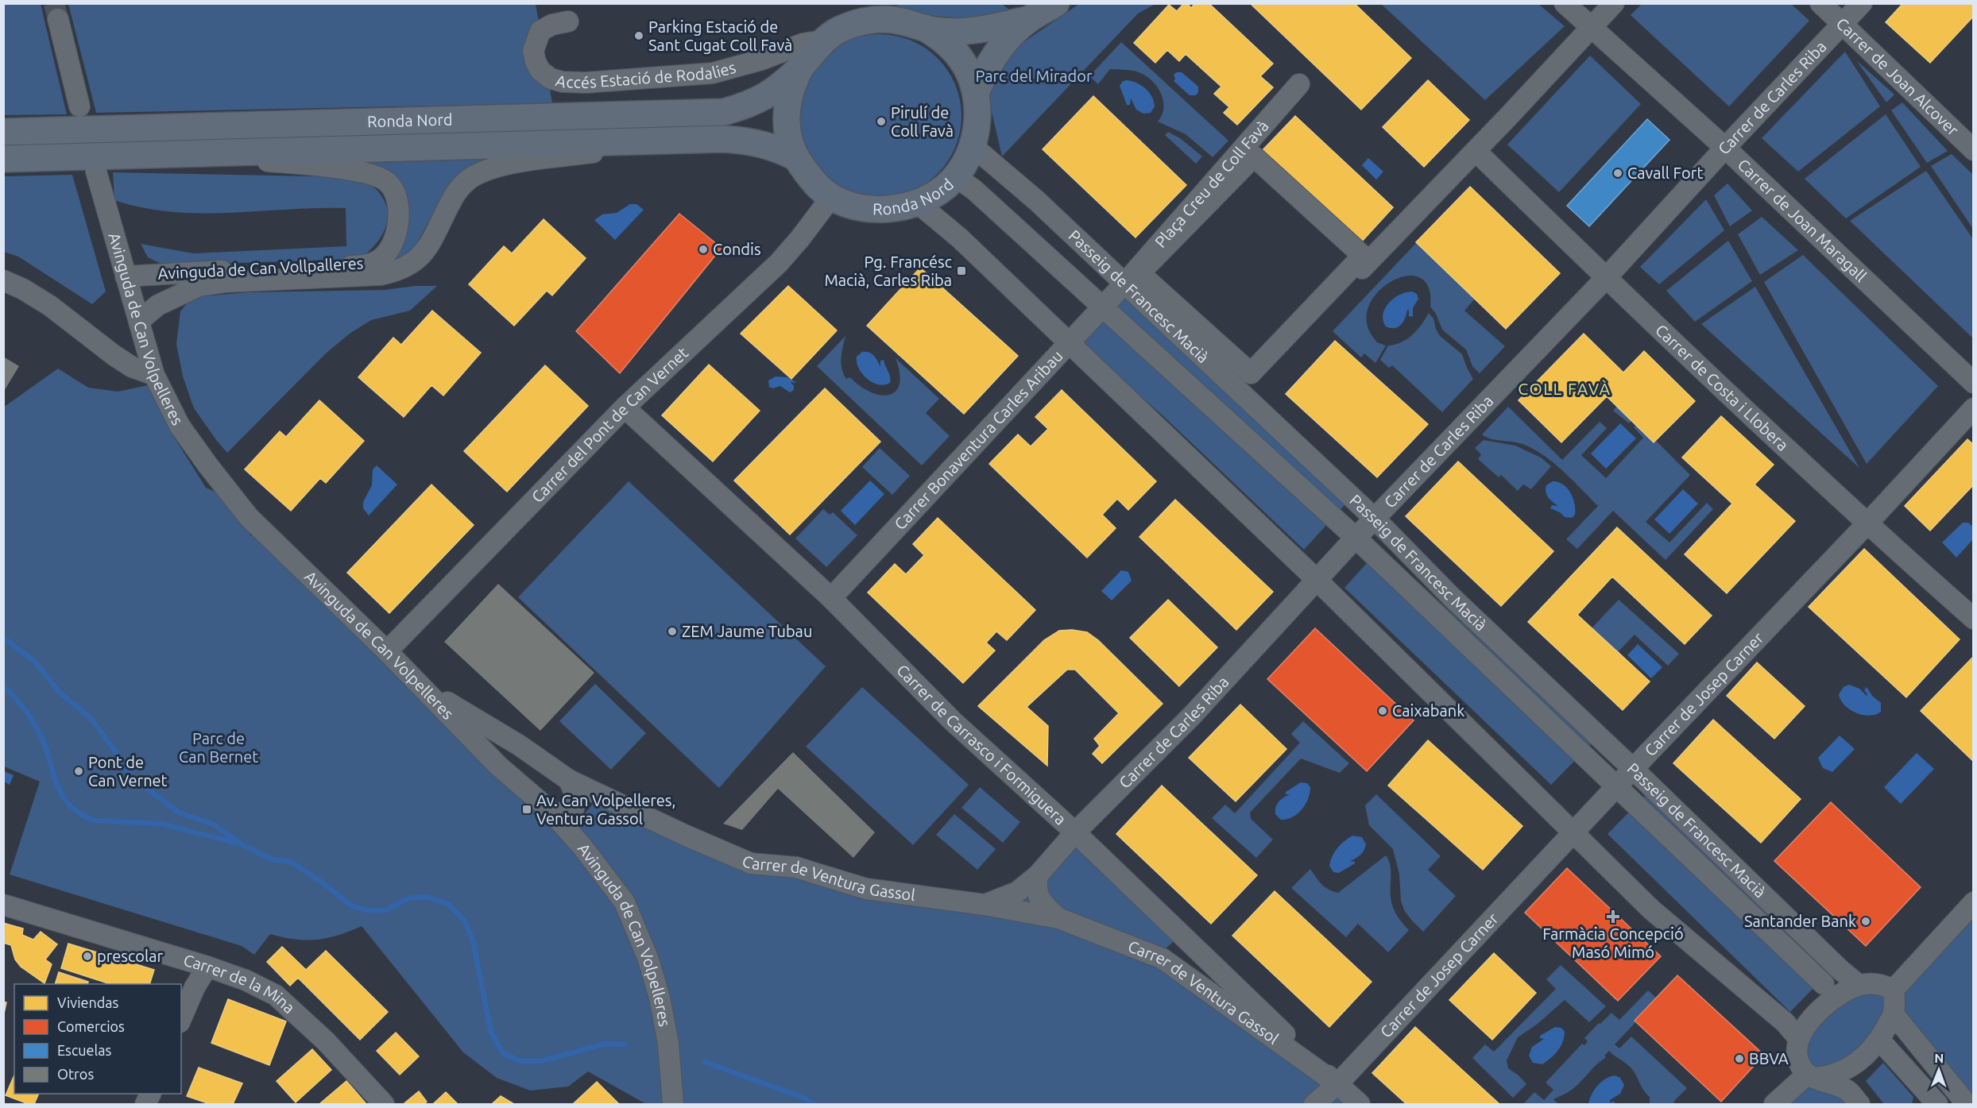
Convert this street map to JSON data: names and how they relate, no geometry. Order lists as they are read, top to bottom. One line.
{"streets":{"main road":["Ronda Nord"],"street":["Accés Estació de Rodalies","Carrer de Joan Alcover","Carrer de Carles Riba","Plaça Creu de Coll Favà","Carrer de Joan Maragall","Avinguda de Can Vollpalleres","Passeig de Francesc Macià","Avinguda de Can Volpelleres","Carrer de Costa i Llobera","Carrer del Pont de Can Vernet","Carrer Bonaventura Carles Aribau","Carrer de Josep Carner","Carrer de Carrasco i Formiguera","Carrer de Ventura Gassol","Carrer de la Mina"]},"crossings":[["Accés Estació de Rodalies","Ronda Nord"],["Carrer de Joan Alcover","Carrer de Carles Riba"],["Carrer de Carles Riba","Carrer de Joan Maragall"],["Carrer de Carles Riba","Passeig de Francesc Macià"],["Carrer de Carles Riba","Carrer de Costa i Llobera"],["Carrer de Carles Riba","Carrer de Carrasco i Formiguera"],["Carrer de Carles Riba","Carrer de Ventura Gassol"],["Ronda Nord","Avinguda de Can Vollpalleres"],["Ronda Nord","Passeig de Francesc Macià"],["Ronda Nord","Avinguda de Can Volpelleres"],["Ronda Nord","Carrer del Pont de Can Vernet"],["Plaça Creu de Coll Favà","Passeig de Francesc Macià"],["Plaça Creu de Coll Favà","Carrer Bonaventura Carles Aribau"],["Avinguda de Can Vollpalleres","Avinguda de Can Volpelleres"],["Passeig de Francesc Macià","Carrer Bonaventura Carles Aribau"],["Passeig de Francesc Macià","Carrer de Josep Carner"],["Avinguda de Can Volpelleres","Carrer del Pont de Can Vernet"],["Avinguda de Can Volpelleres","Carrer de Ventura Gassol"],["Carrer de Costa i Llobera","Carrer de Josep Carner"],["Carrer del Pont de Can Vernet","Carrer de Carrasco i Formiguera"],["Carrer Bonaventura Carles Aribau","Carrer de Carrasco i Formiguera"],["Carrer de Josep Carner","Carrer de Carrasco i Formiguera"],["Carrer de Josep Carner","Carrer de Ventura Gassol"],["Carrer de Carrasco i Formiguera","Carrer de Ventura Gassol"]],"districts":["COLL FAVÀ"],"parks":["Parc del Mirador","Parc de Can Bernet"],"places":{"other":["Parking Estació de Sant Cugat Coll Favà","Pirulí de Coll Favà","Cavall Fort","Condis","ZEM Jaume Tubau","Caixabank","Pont de Can Vernet","Santander Bank","prescolar","BBVA"],"transit":["Pg. Francésc Macià, Carles Riba","Av. Can Volpelleres, Ventura Gassol"],"health":["Farmàcia Concepció Masó Mimó"]},"legend":["Viviendas","Comercios","Escuelas","Otros"],"north":"top"}
